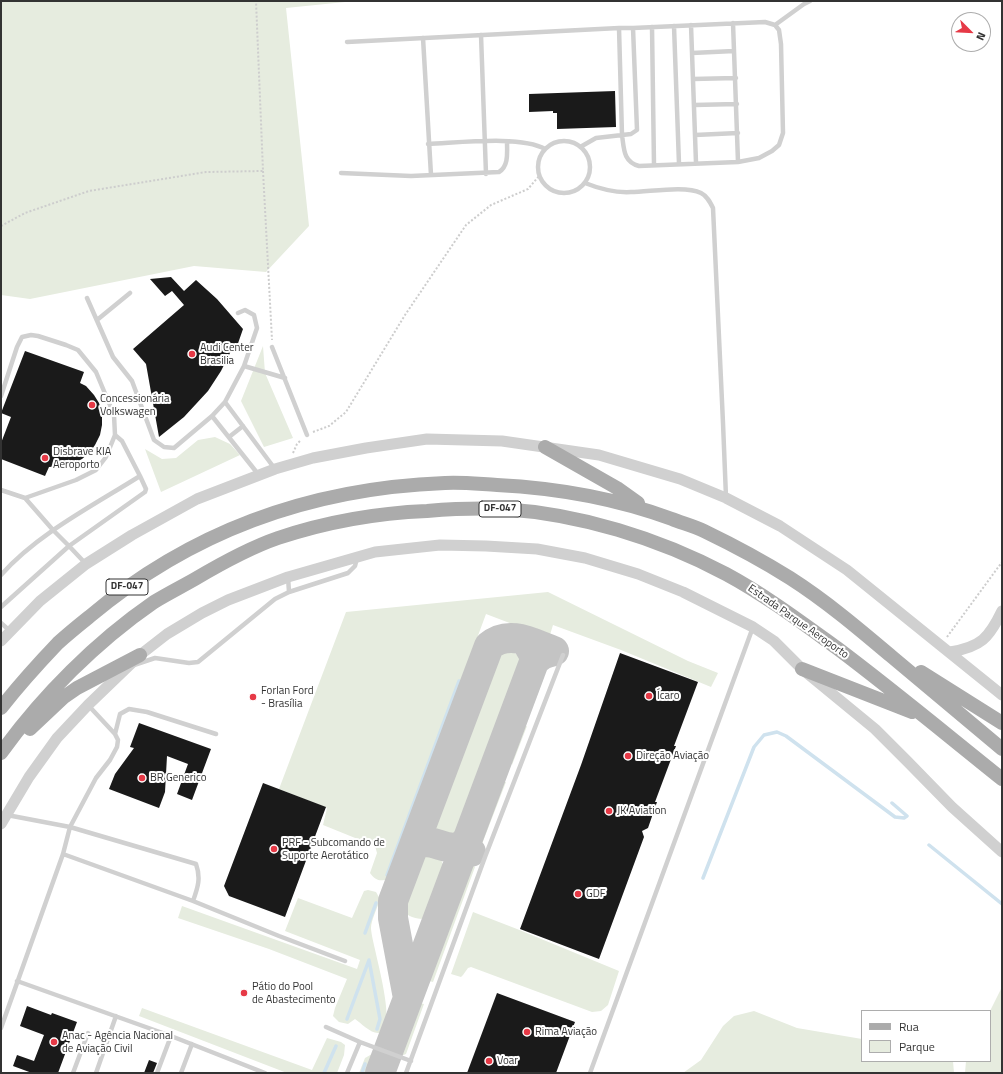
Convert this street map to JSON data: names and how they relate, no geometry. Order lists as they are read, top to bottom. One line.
{"streets":{"main road":["DF-047","Estrada Parque Aeroporto"]},"places":["Audi Center Brasilia","Concessionária Volkswagen","Disbrave KIA Aeroporto","Ícaro","Forlan Ford - Brasília","Direção Aviação","BR Generico","JK Aviation","PRF - Subcomando de Suporte Aerotático","GDF","Pátio do Pool de Abastecimento","Rima Aviação","Anac - Agência Nacional de Aviação Civil","Voar"],"legend":["Rua","Parque"],"north":"bottom right"}
